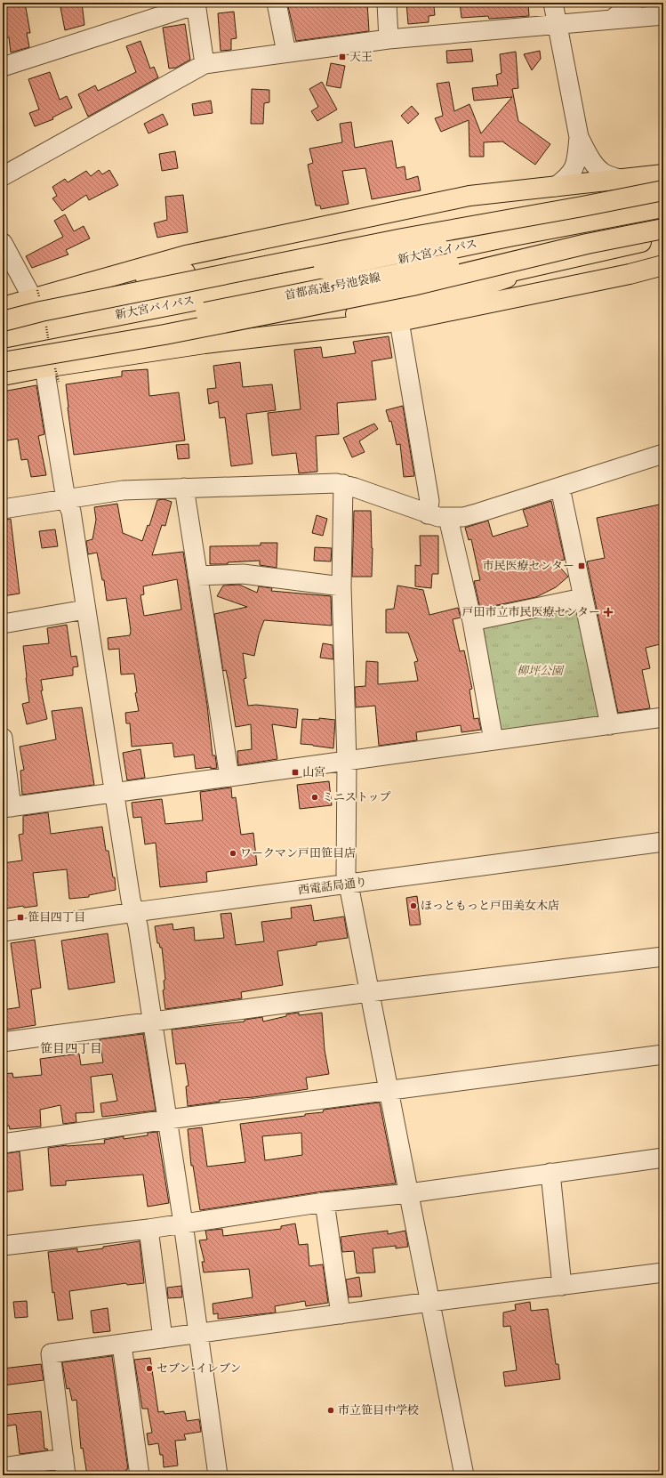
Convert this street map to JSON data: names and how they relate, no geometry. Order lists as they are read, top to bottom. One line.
{"streets":{"highway":["新大宮バイパス","首都高速5号池袋線"],"street":["西電話局通り"]},"districts":["笹目四丁目"],"parks":["柳坪公園"],"places":{"transit":["天王","市民医療センター","山宮","笹目四丁目"],"health":["戸田市立市民医療センター"],"other":["ミニストップ","ワークマン戸田笹目店","ほっともっと戸田美女木店","セブン-イレブン","市立笹目中学校"]}}
